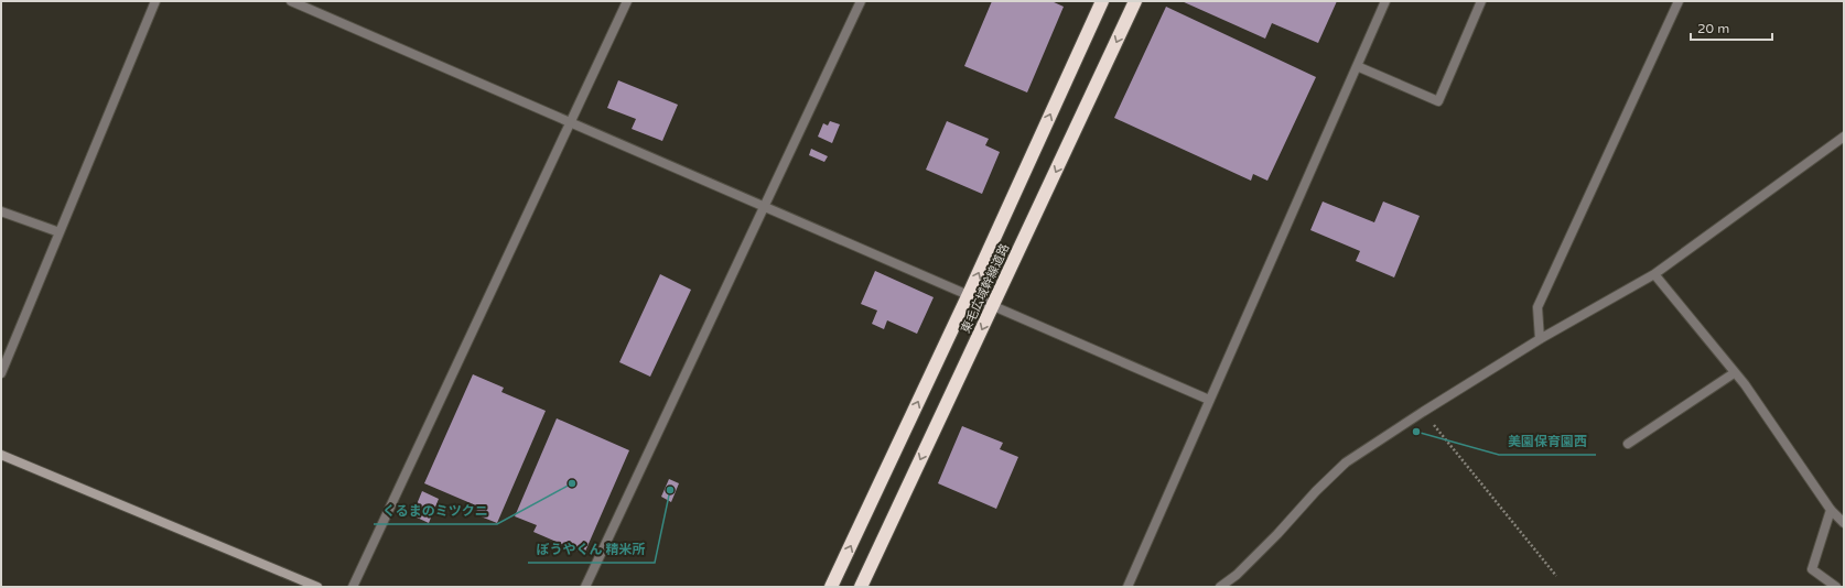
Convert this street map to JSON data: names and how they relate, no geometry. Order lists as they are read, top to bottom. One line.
{"streets":{"highway":["東毛広域幹線道路"]},"places":["美園保育園西","くるまのミツクニ","ぼうやくん 精米所"],"scale_bar":"20 m"}
